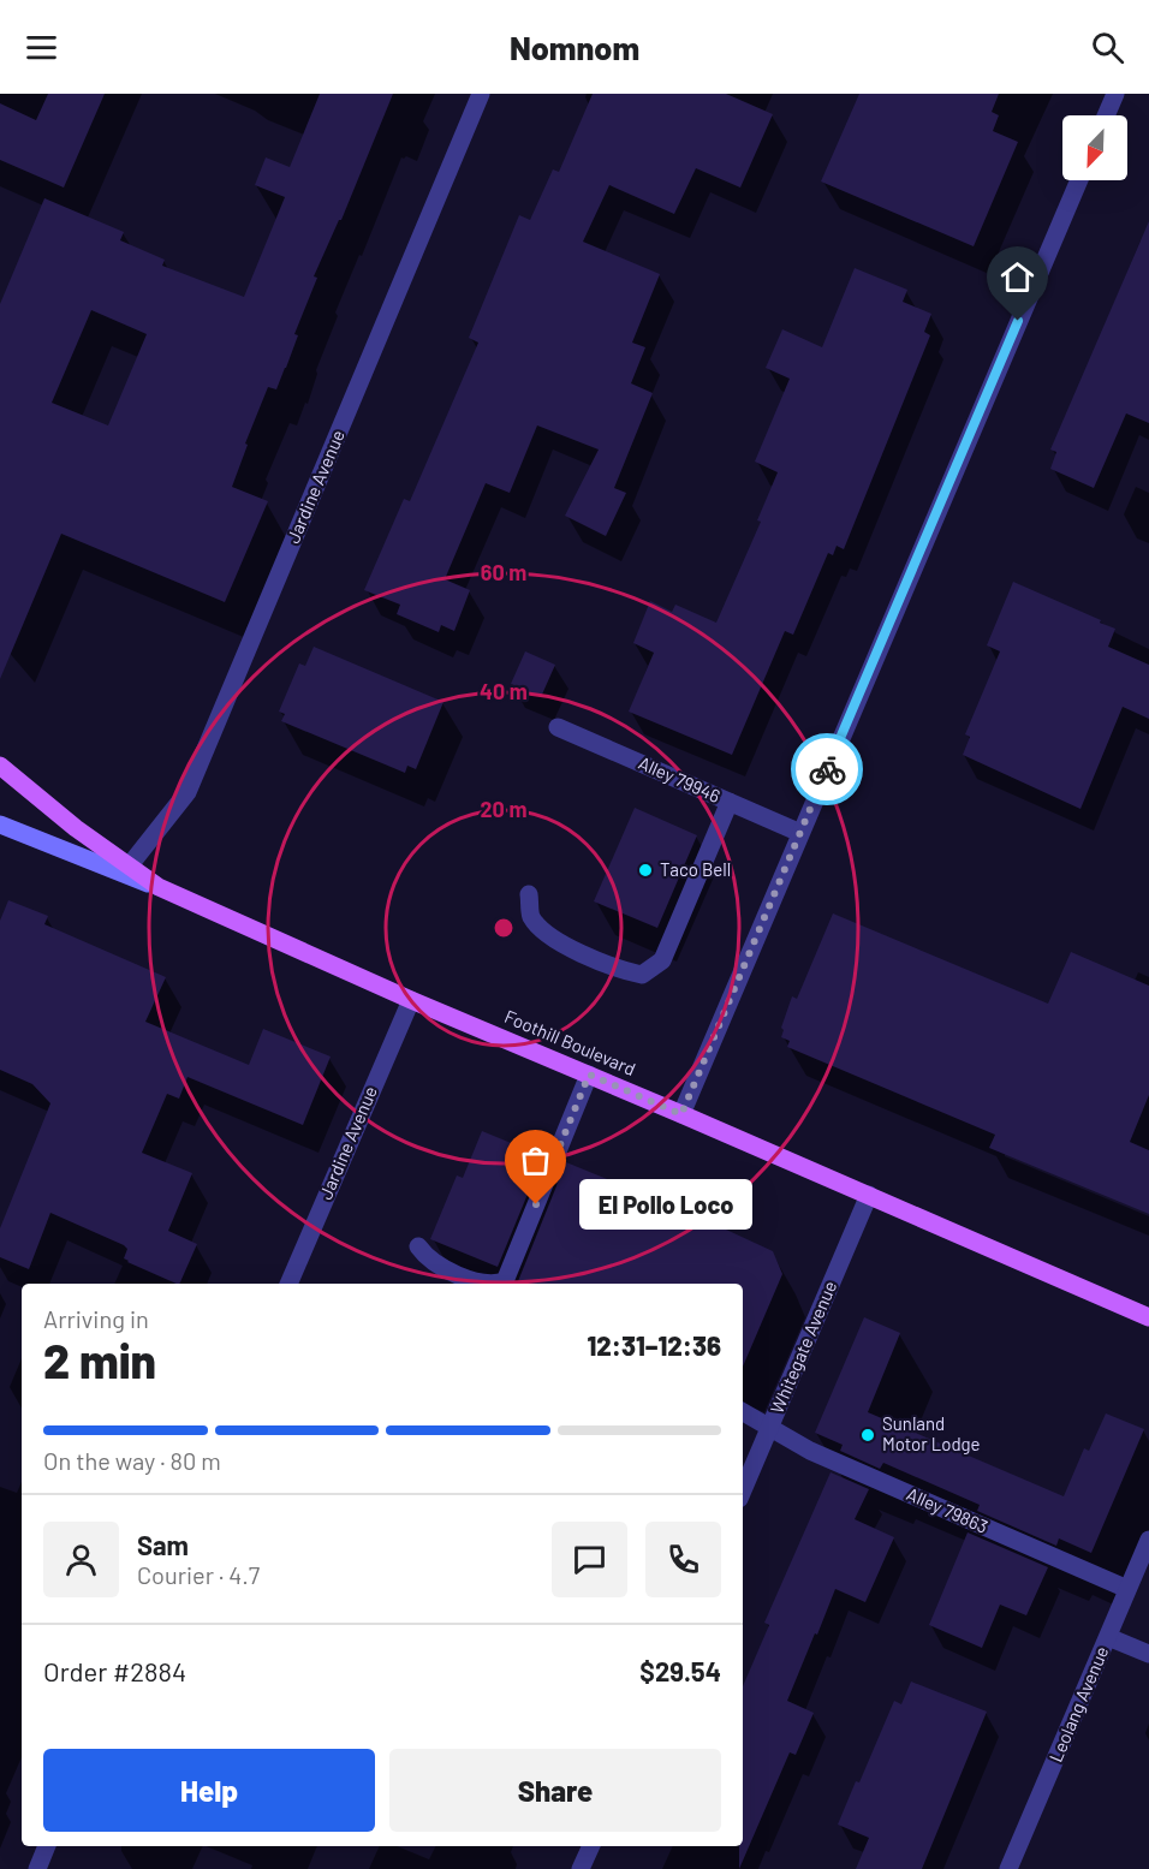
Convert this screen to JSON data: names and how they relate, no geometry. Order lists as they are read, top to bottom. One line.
{"streets":{"main road":["Foothill Boulevard"],"street":["Jardine Avenue","Alley 79946","Whitegate Avenue","Alley 79863","Leolang Avenue"]},"crossings":[["Jardine Avenue","Foothill Boulevard"],["Foothill Boulevard","Whitegate Avenue"],["Whitegate Avenue","Alley 79863"],["Alley 79863","Leolang Avenue"]],"places":["Taco Bell","El Pollo Loco","Sunland Motor Lodge"],"north":"bottom left","page":{"header":"Nomnom","bubble":"El Pollo Loco","heading":["2 min","Arriving in","12:31–12:36"],"panel":["Sam","Courier · 4.7","Order #2884","$29.54"],"bar":"On the way · 80 m","buttons":["Help","Share"]},"rings":["60 m","40 m","20 m"]}
